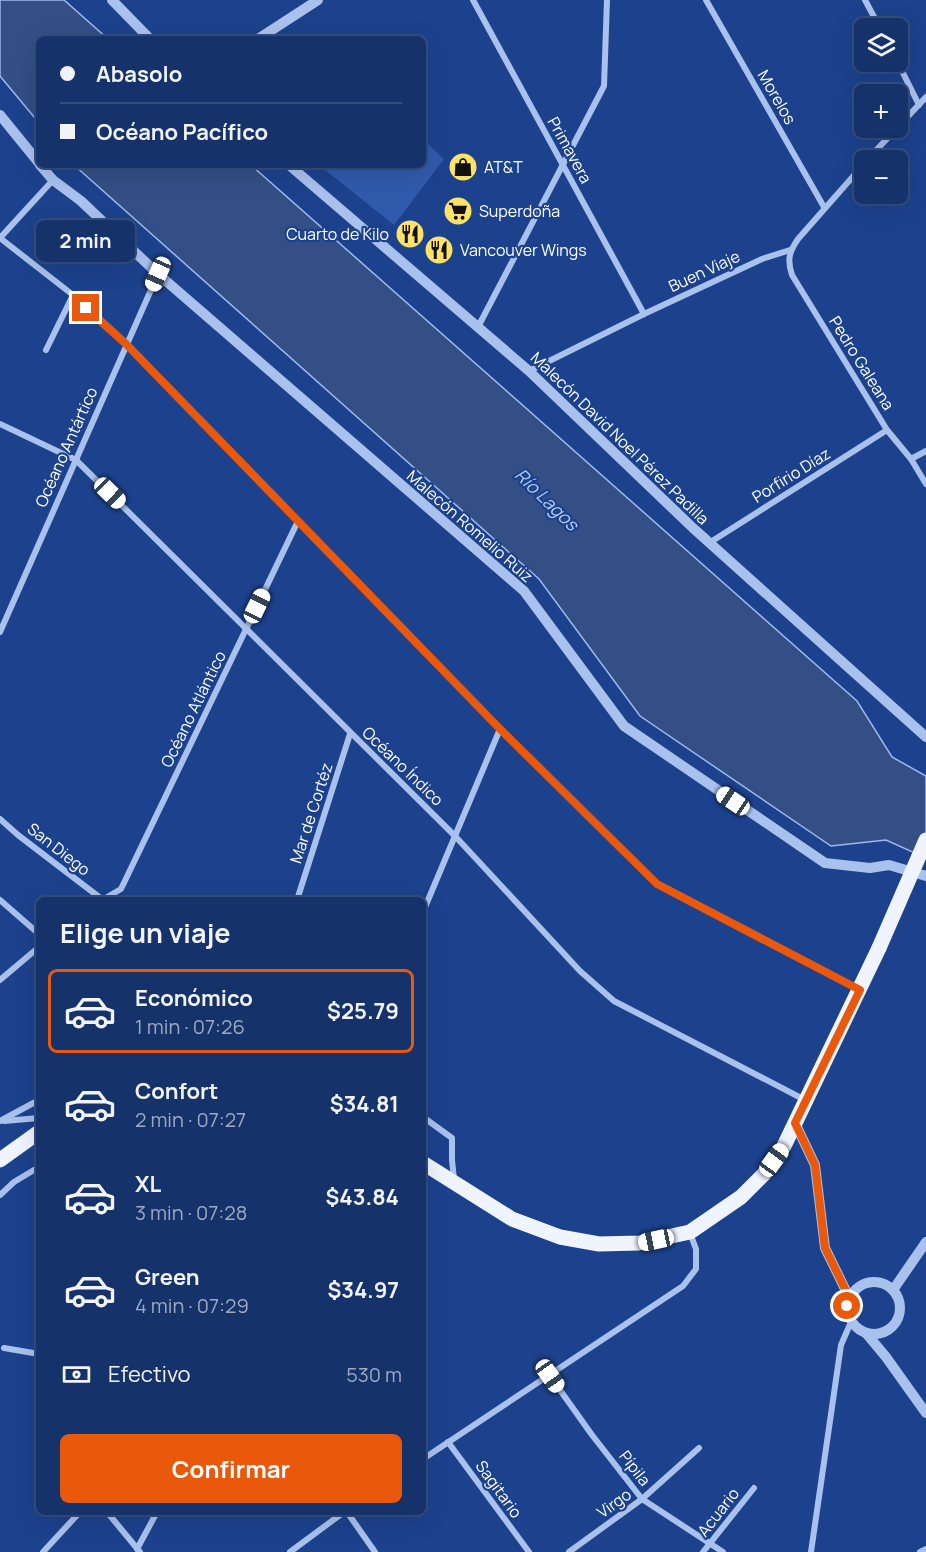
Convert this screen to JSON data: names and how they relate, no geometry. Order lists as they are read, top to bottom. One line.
{"streets":{"street":["Morelos","Primavera","Buen Viaje","Pedro Galeana","Malecón David Noel Pérez Padilla","Océano Antártico","Porfirio Díaz","Malecón Romelio Ruiz","Océano Atlántico","Océano Índico","Mar de Cortéz","San Diego","Pípila","Sagitario","Virgo","Acuario"]},"crossings":[["Primavera","Buen Viaje"],["Buen Viaje","Pedro Galeana"],["Buen Viaje","Malecón David Noel Pérez Padilla"],["Pedro Galeana","Porfirio Díaz"],["Malecón David Noel Pérez Padilla","Porfirio Díaz"],["Océano Antártico","Malecón Romelio Ruiz"],["Océano Antártico","Océano Índico"],["Océano Atlántico","Océano Índico"],["Océano Índico","Mar de Cortéz"],["Pípila","Virgo"],["Pípila","Acuario"]],"water":["Río Lagos"],"places":{"shop":["AT&T"],"supermarket":["Superdoña"],"restaurant":["Cuarto de Kilo","Vancouver Wings"]},"page":{"map_buttons":["+","−"],"banner":["Abasolo","Océano Pacífico"],"bubble":"2 min","heading":"Elige un viaje","list":[{"name":"Económico","note":"1 min · 07:26","value":"$25.79"},{"name":"Confort","note":"2 min · 07:27","value":"$34.81"},{"name":"XL","note":"3 min · 07:28","value":"$43.84"},{"name":"Green","note":"4 min · 07:29","value":"$34.97"}],"pay":["Efectivo","530 m"],"buttons":"Confirmar"}}
